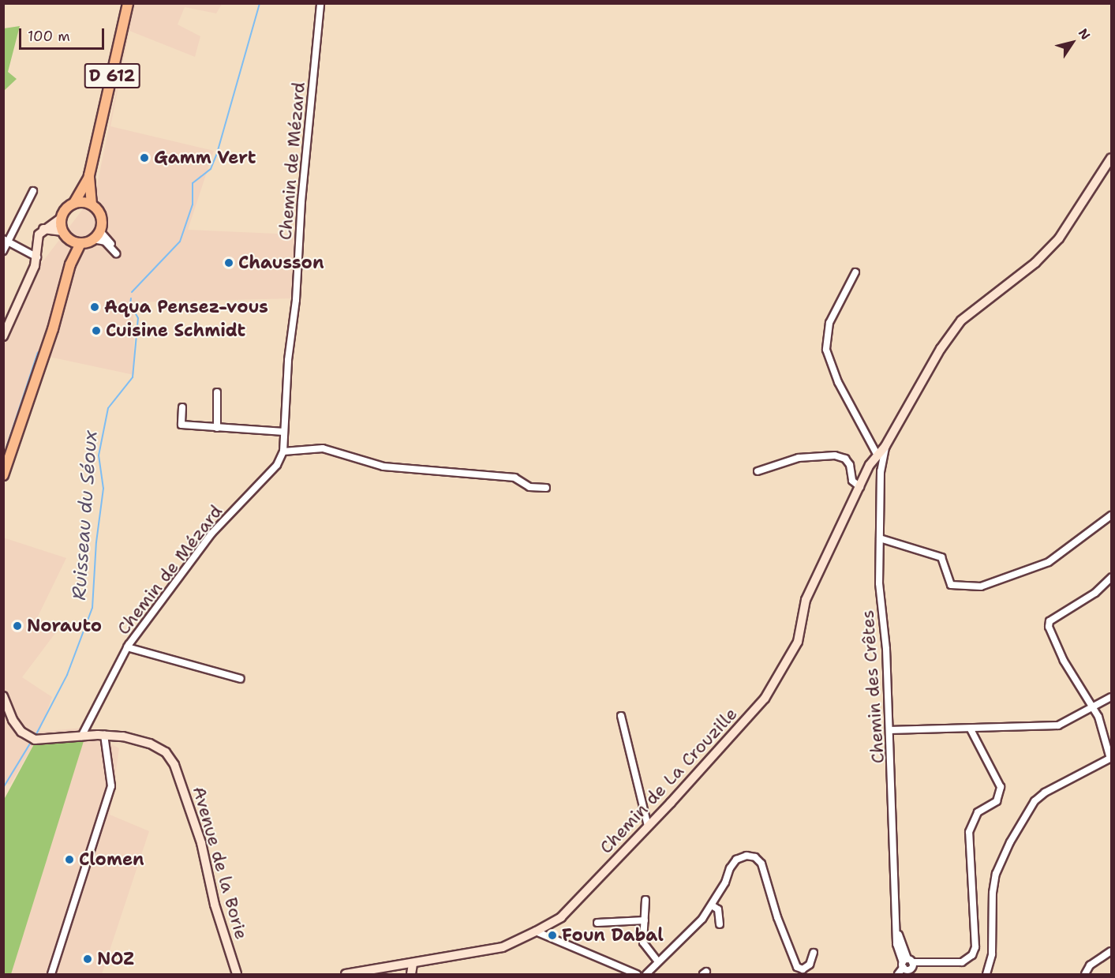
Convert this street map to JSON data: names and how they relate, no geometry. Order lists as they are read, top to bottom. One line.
{"streets":{"main road":["D 612"],"street":["Chemin de Mézard","Chemin des Crêtes","Chemin de La Crouzille","Avenue de la Borie"]},"crossings":[["Chemin de Mézard","Avenue de la Borie"],["Chemin des Crêtes","Chemin de La Crouzille"]],"water":["Ruisseau du Séoux"],"places":["Gamm Vert","Chausson","Aqua Pensez-vous","Cuisine Schmidt","Norauto","Clomen","Foun Dabal","NOZ"],"scale_bar":"100 m","north":"top right"}
